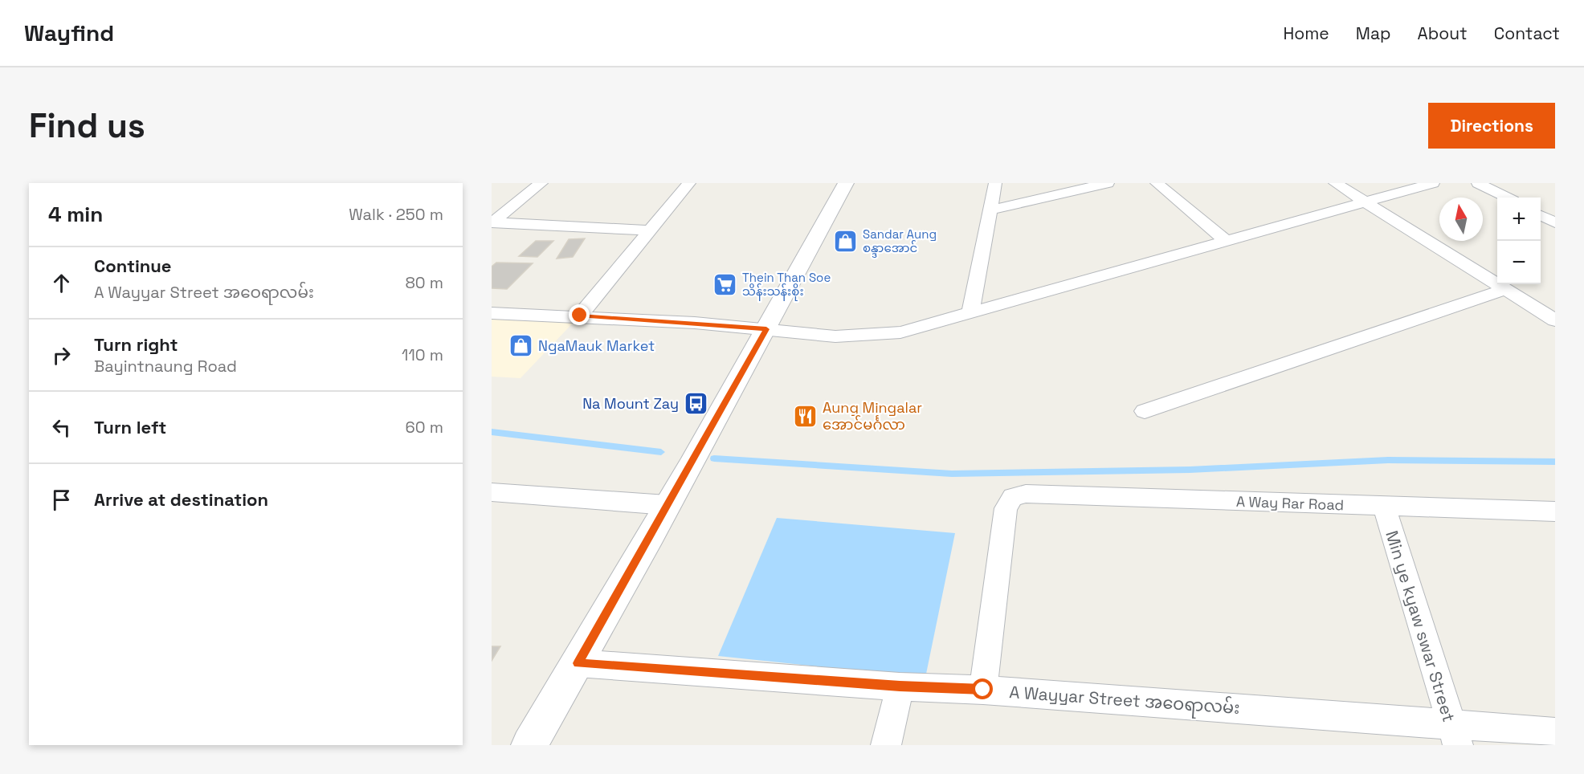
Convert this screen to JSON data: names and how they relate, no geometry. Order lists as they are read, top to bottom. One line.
{"streets":{"street":["A Way Rar Road","Min ye kyaw swar Street","A Wayyar Street အဝေရာလမ်း"]},"crossings":[["A Way Rar Road","Min ye kyaw swar Street"],["A Way Rar Road","A Wayyar Street အဝေရာလမ်း"],["Min ye kyaw swar Street","A Wayyar Street အဝေရာလမ်း"]],"places":{"shop":["Sandar Aung စန္ဒာအောင်","NgaMauk Market"],"supermarket":["Thein Than Soe သိန်းသန်းစိုး"],"bus stop":["Na Mount Zay"],"restaurant":["Aung Mingalar အောင်မင်္ဂလာ"]},"north":"top","page":{"header":"Wayfind","nav":["Home","Map","About","Contact"],"buttons":"Directions","title":"Find us","heading":["4 min","Walk · 250 m"],"map_buttons":["+","−"],"list":[["Continue","A Wayyar Street အဝေရာလမ်း","80 m"],["Turn right","Bayintnaung Road","110 m"],["Turn left","60 m"],"Arrive at destination"]}}
